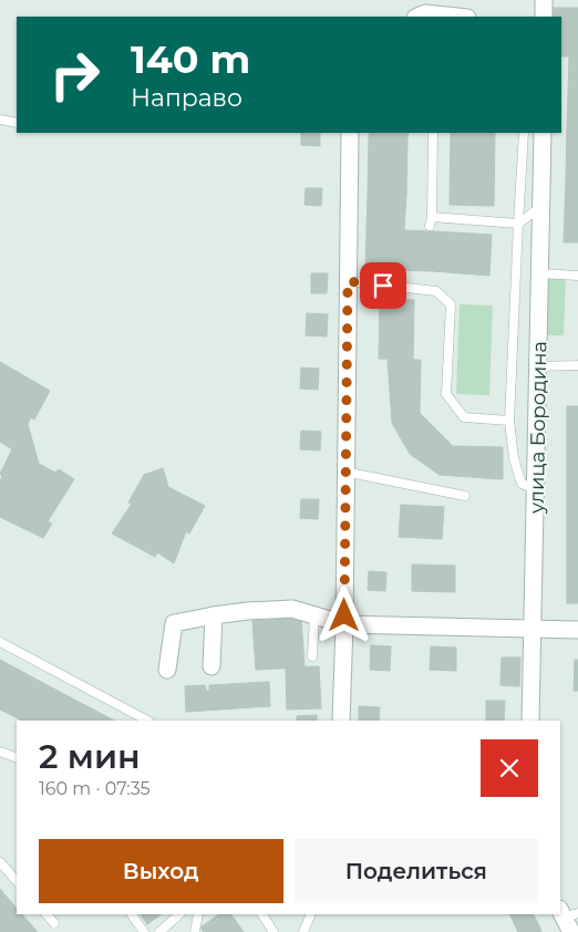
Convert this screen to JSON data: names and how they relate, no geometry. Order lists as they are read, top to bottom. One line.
{"streets":{"street":["улица Бородина"]},"page":{"turn":["140 m","Направо"],"heading":["2 мин","160 m · 07:35"],"buttons":["Выход","Поделиться"]}}
